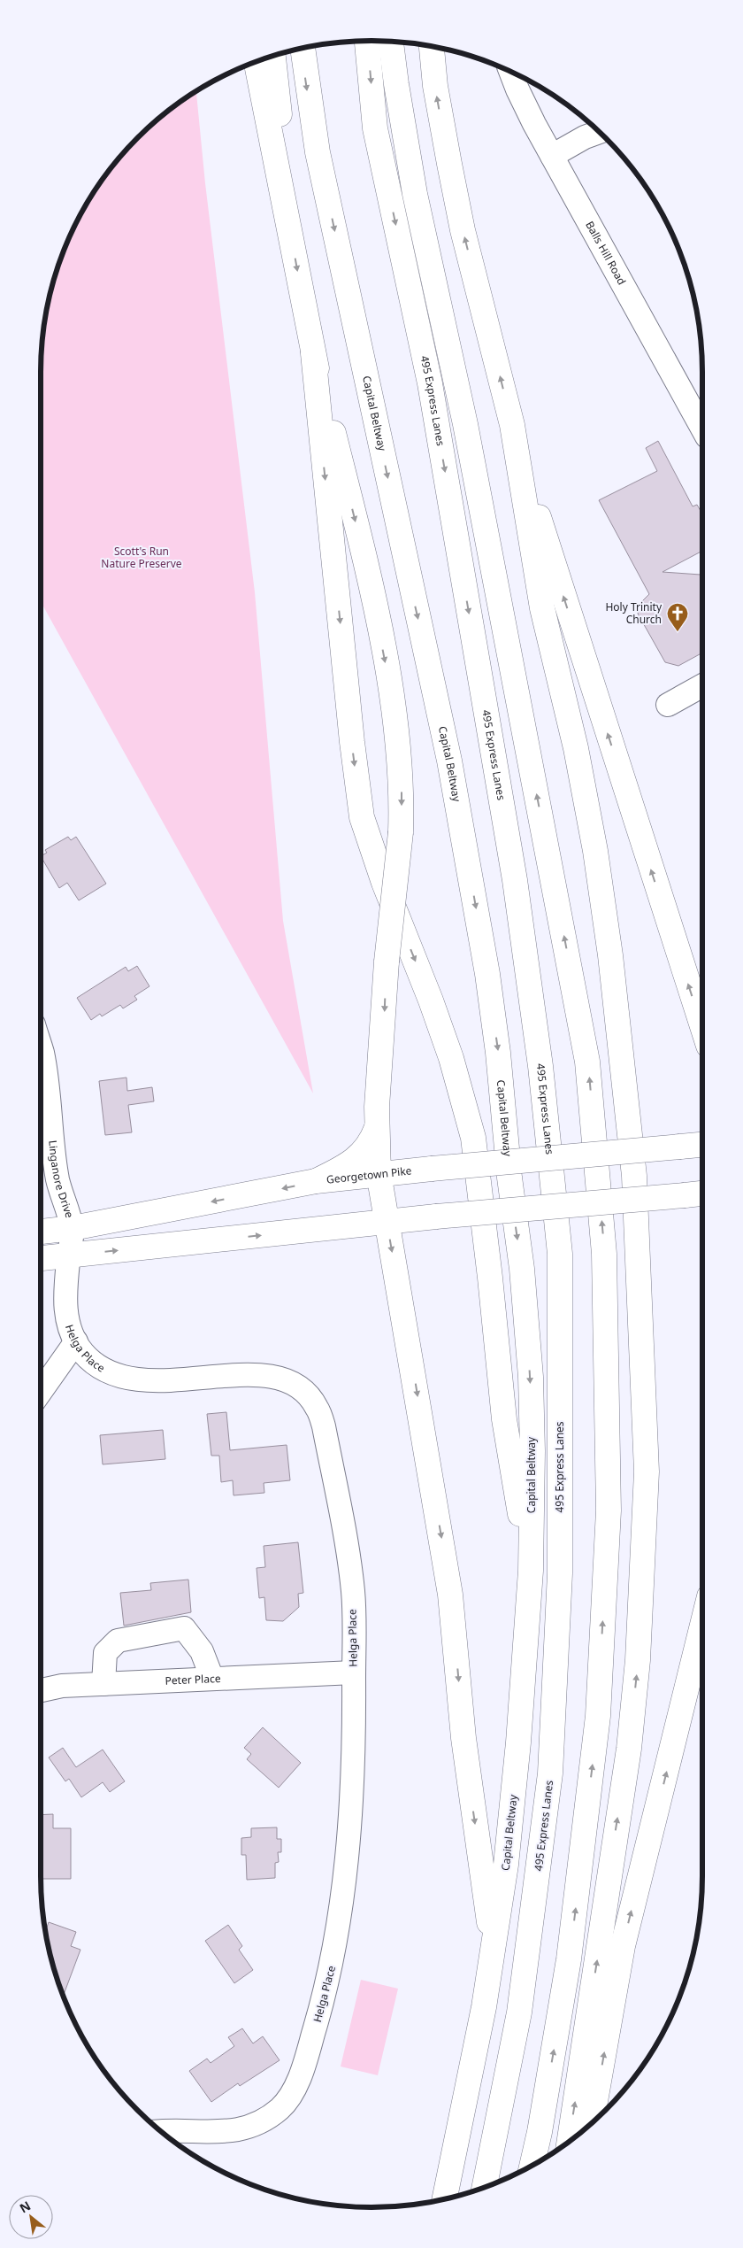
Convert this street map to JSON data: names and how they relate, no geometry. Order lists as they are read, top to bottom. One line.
{"streets":{"main road":["495 Express Lanes","Capital Beltway","Georgetown Pike"],"street":["Balls Hill Road","Linganore Drive","Helga Place","Peter Place"]},"crossings":[["Georgetown Pike","Linganore Drive"],["Georgetown Pike","Helga Place"],["Linganore Drive","Helga Place"],["Helga Place","Peter Place"]],"parks":["Scott's Run Nature Preserve"],"places":{"church":["Holy Trinity Church"]},"north":"top left"}
